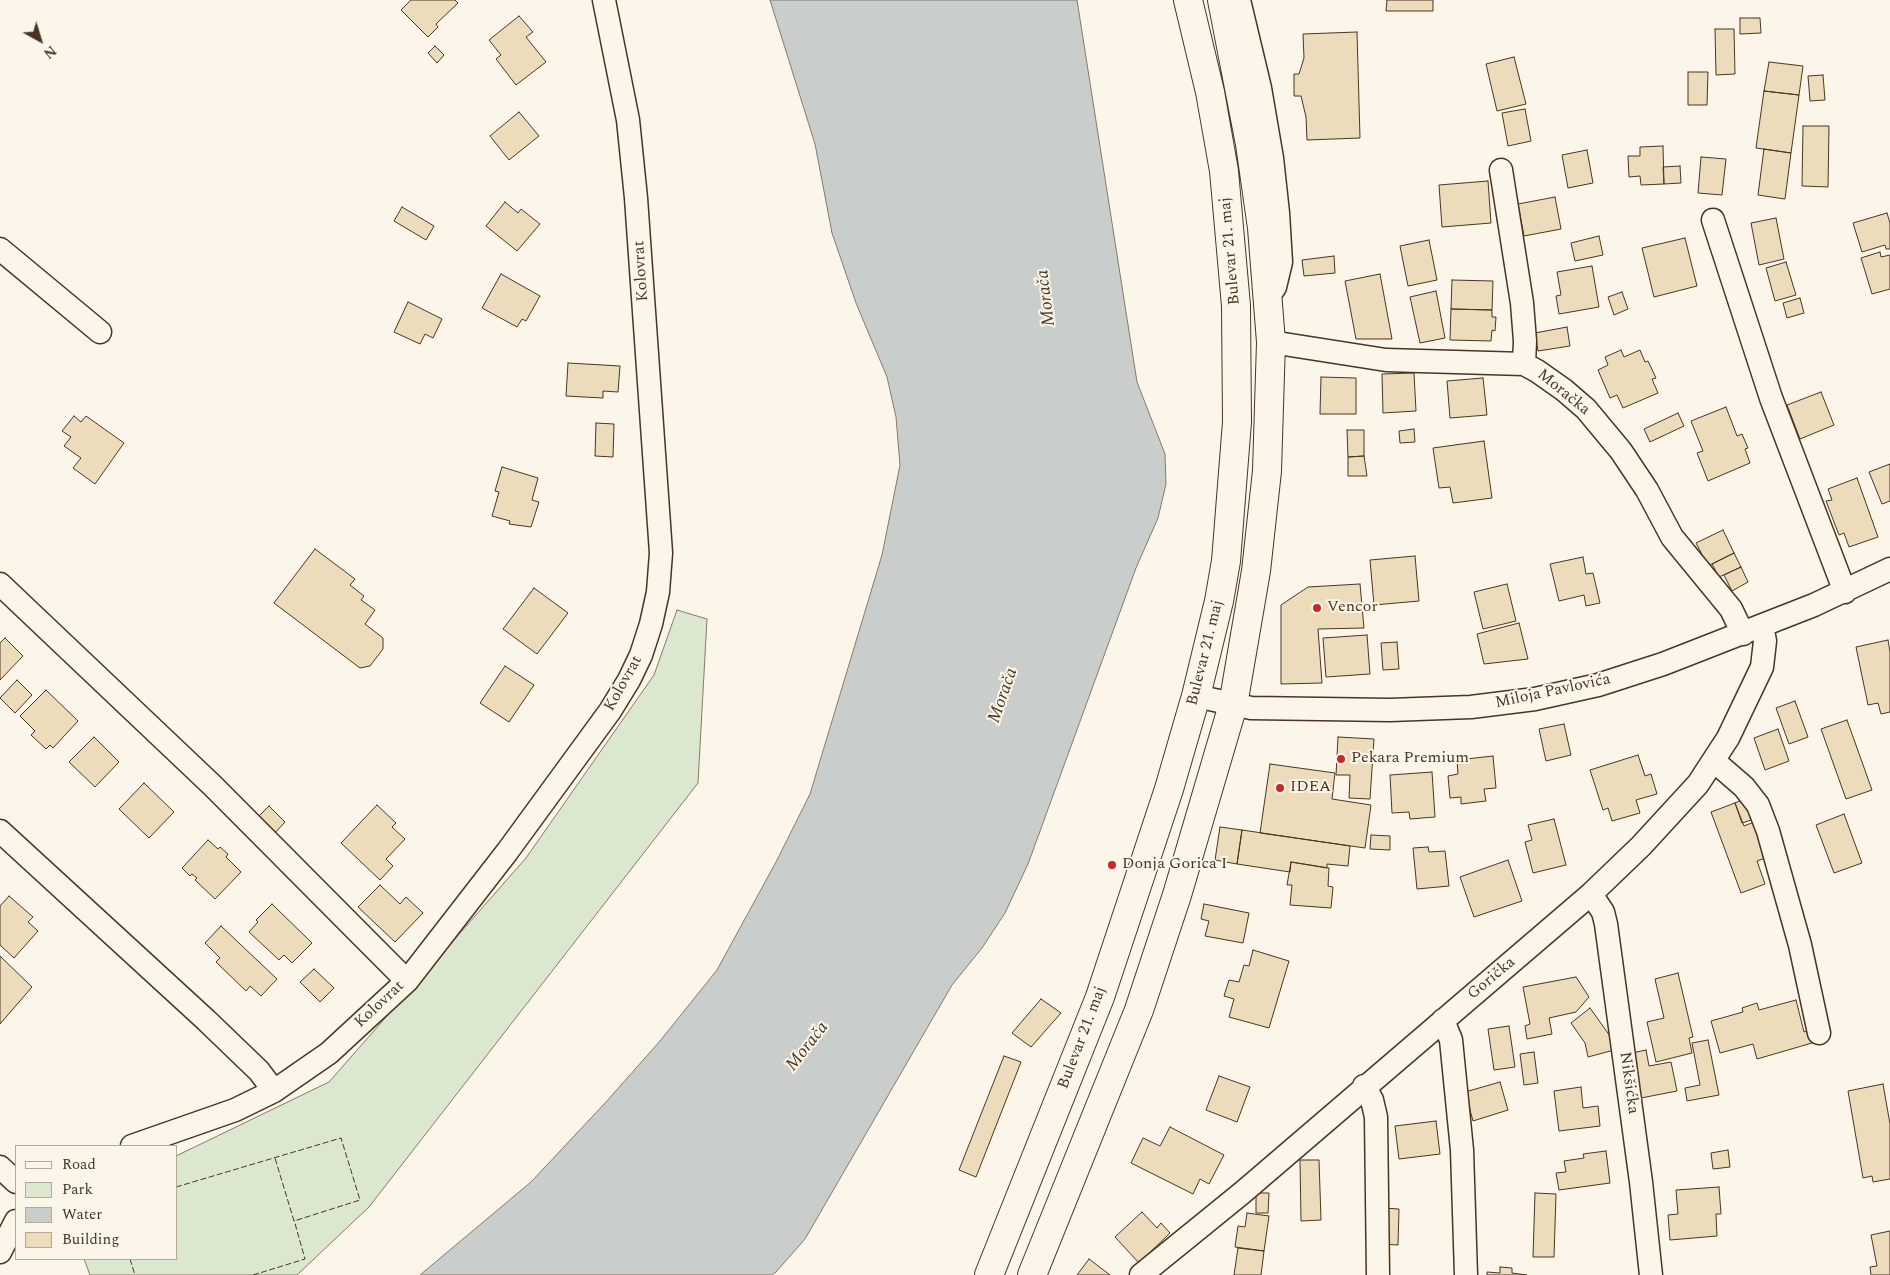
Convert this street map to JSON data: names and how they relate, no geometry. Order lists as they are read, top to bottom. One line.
{"streets":{"main road":["Bulevar 21. maj"],"street":["Kolovrat","Moračka","Miloja Pavlovića","Gorička","Nikšićka"]},"crossings":[["Bulevar 21. maj","Moračka"],["Bulevar 21. maj","Miloja Pavlovića"],["Moračka","Miloja Pavlovića"],["Moračka","Gorička"],["Miloja Pavlovića","Gorička"],["Gorička","Nikšićka"]],"water":["Morača"],"places":["Vencor","Pekara Premium","IDEA","Donja Gorica I"],"legend":["Road","Park","Water","Building"],"north":"bottom right"}
